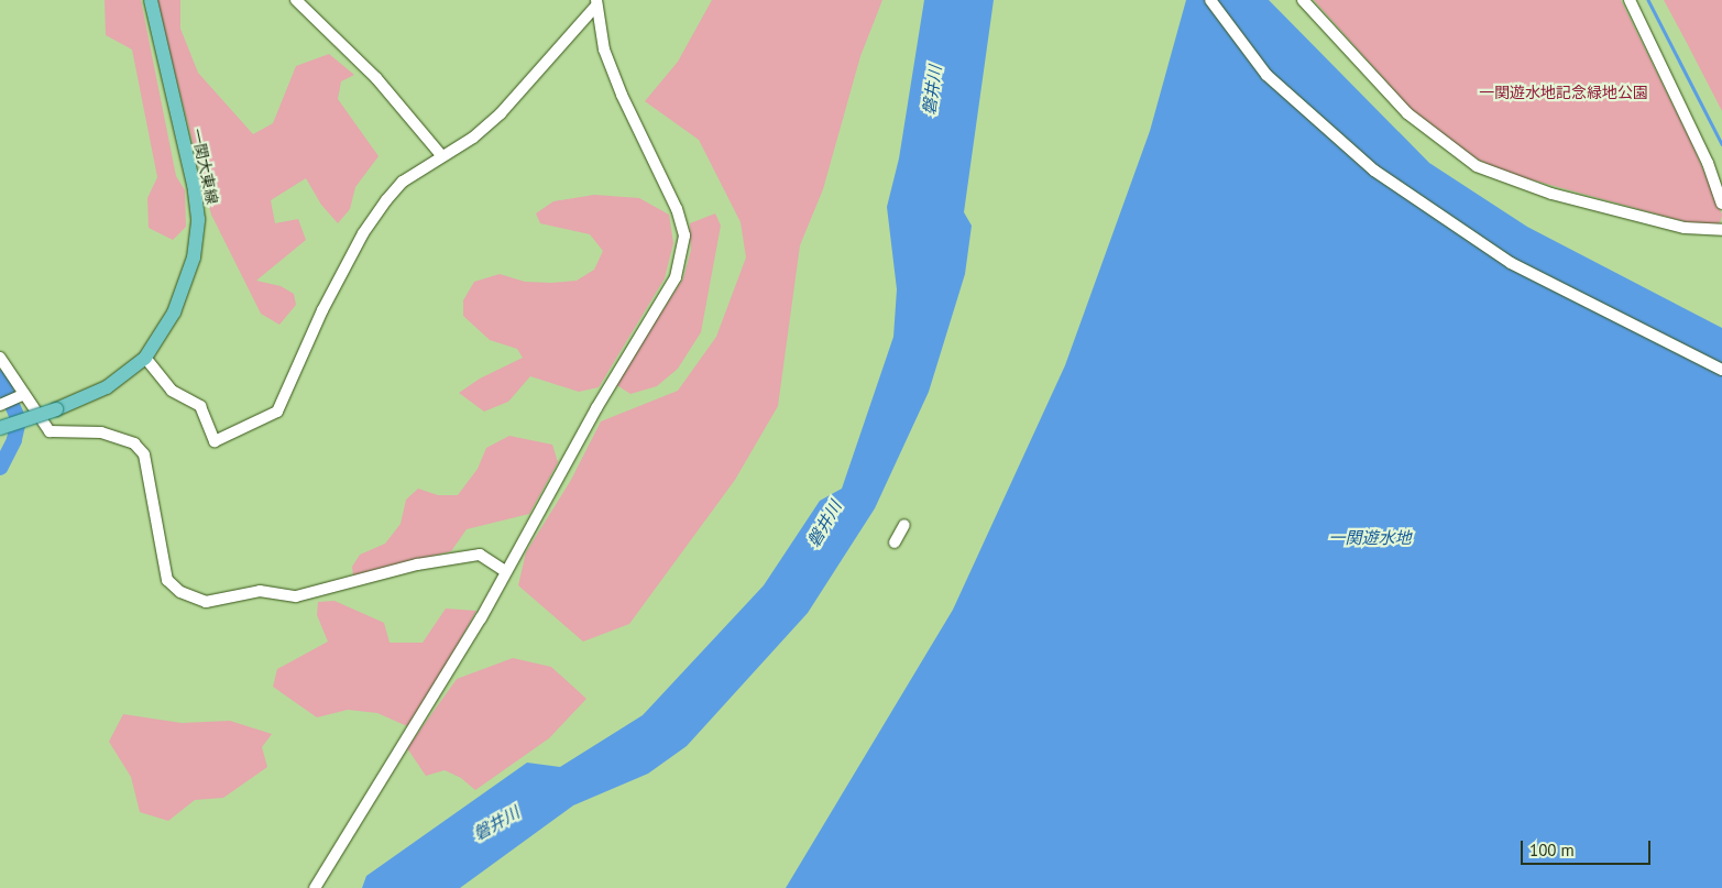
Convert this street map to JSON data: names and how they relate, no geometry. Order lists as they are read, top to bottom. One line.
{"streets":{"main road":["一関大東線"]},"water":["磐井川","一関遊水地"],"parks":["一関遊水地記念緑地公園"],"scale_bar":"100 m"}
